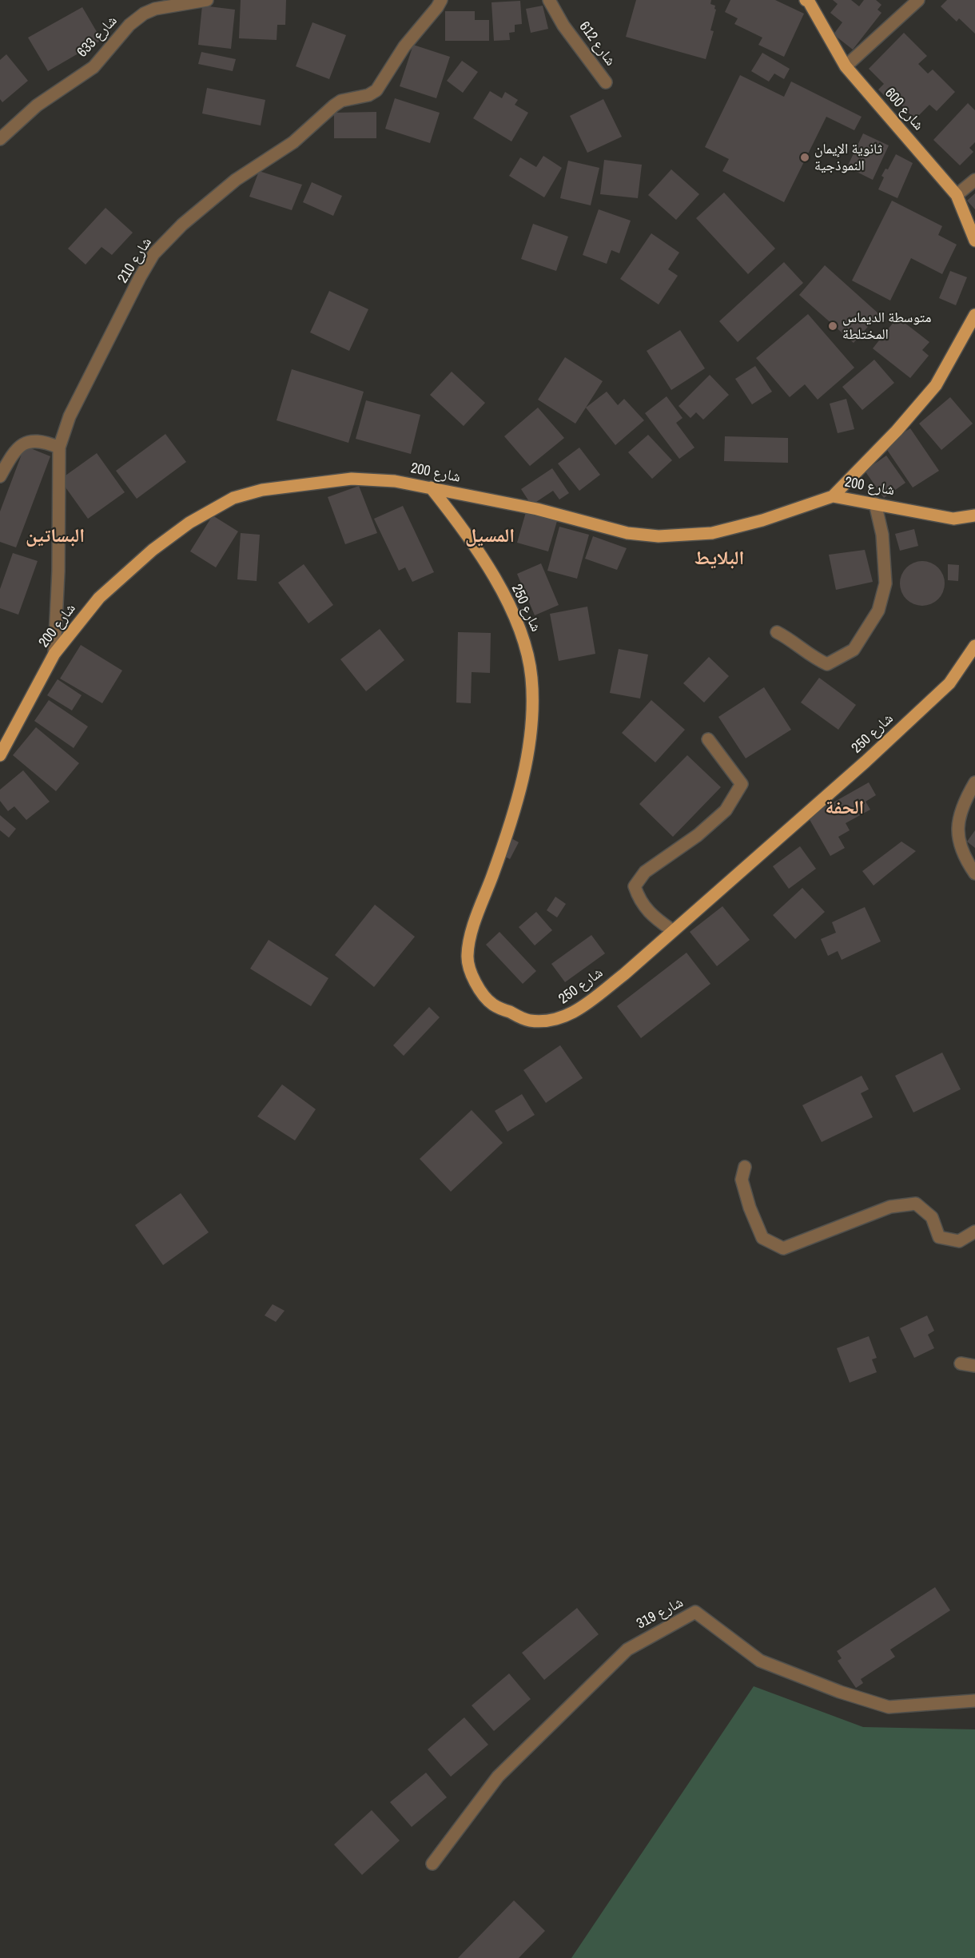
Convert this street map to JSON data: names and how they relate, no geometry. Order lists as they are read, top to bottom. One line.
{"streets":{"main road":["شارع 600","شارع 200","شارع 250"],"street":["شارع 633","شارع 612","شارع 210","شارع 319"]},"crossings":[["شارع 210","شارع 200"],["شارع 200","شارع 250"]],"districts":["البساتين","المسيل","البلايط","الحفة"],"places":["ثانوية الإيمان النموذجية","متوسطة الديماس المختلطة"]}
